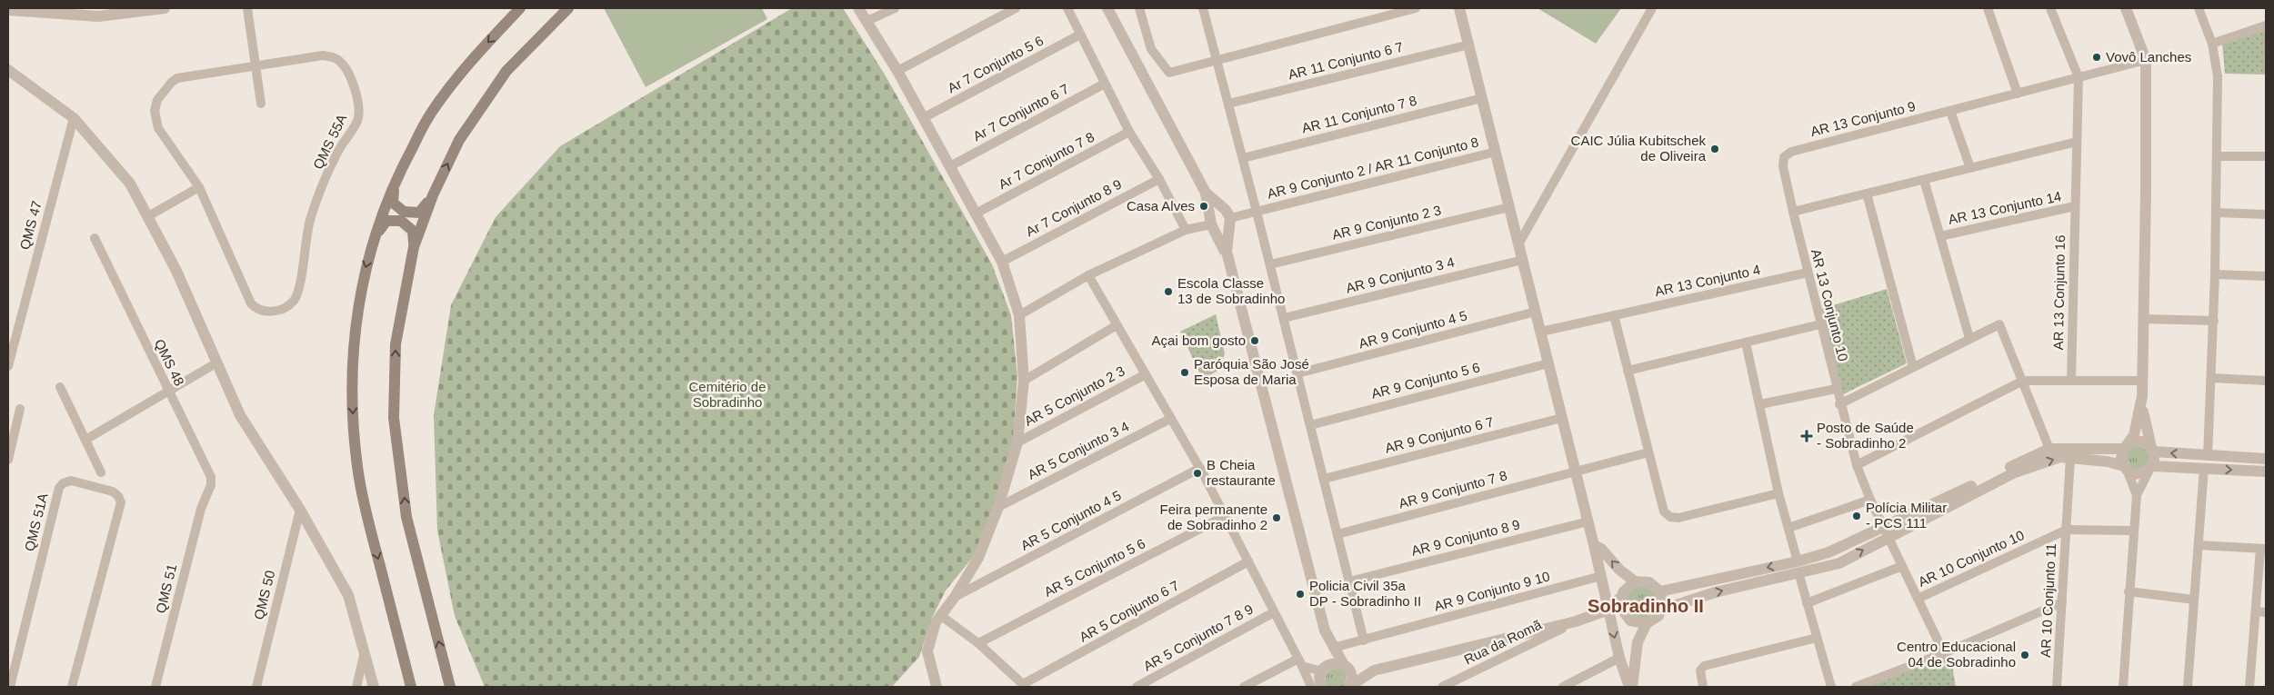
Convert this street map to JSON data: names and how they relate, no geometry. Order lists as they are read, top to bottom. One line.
{"streets":{"street":["AR 11 Conjunto 6 7","Ar 7 Conjunto 5 6","Ar 7 Conjunto 6 7","AR 11 Conjunto 7 8","AR 13 Conjunto 9","QMS 55A","Ar 7 Conjunto 7 8","AR 9 Conjunto 2 / AR 11 Conjunto 8","Ar 7 Conjunto 8 9","AR 13 Conjunto 14","AR 9 Conjunto 2 3","QMS 47","AR 9 Conjunto 3 4","AR 13 Conjunto 4","AR 13 Conjunto 16","AR 13 Conjunto 10","AR 9 Conjunto 4 5","QMS 48","AR 9 Conjunto 5 6","AR 5 Conjunto 2 3","AR 9 Conjunto 6 7","AR 5 Conjunto 3 4","AR 9 Conjunto 7 8","AR 5 Conjunto 4 5","QMS 51A","AR 9 Conjunto 8 9","AR 10 Conjunto 10","AR 5 Conjunto 5 6","QMS 51","AR 9 Conjunto 9 10","QMS 50","AR 10 Conjunto 11","AR 5 Conjunto 6 7","AR 5 Conjunto 7 8 9","Rua da Romã"]},"crossings":[["AR 13 Conjunto 9","AR 13 Conjunto 16"],["AR 13 Conjunto 9","AR 13 Conjunto 10"],["AR 13 Conjunto 14","AR 13 Conjunto 16"],["AR 13 Conjunto 4","AR 13 Conjunto 10"],["AR 13 Conjunto 10","AR 10 Conjunto 10"],["QMS 48","QMS 51"],["AR 10 Conjunto 10","AR 10 Conjunto 11"]],"districts":["Sobradinho II"],"parks":["Cemitério de Sobradinho"],"places":{"other":["Vovô Lanches","CAIC Júlia Kubitschek de Oliveira","Casa Alves","Escola Classe 13 de Sobradinho","Açai bom gosto","Paróquia São José Esposa de Maria","B Cheia restaurante","Polícia Militar - PCS 111","Feira permanente de Sobradinho 2","Policia Civil 35a DP - Sobradinho II","Centro Educacional 04 de Sobradinho"],"health":["Posto de Saúde - Sobradinho 2"]}}
